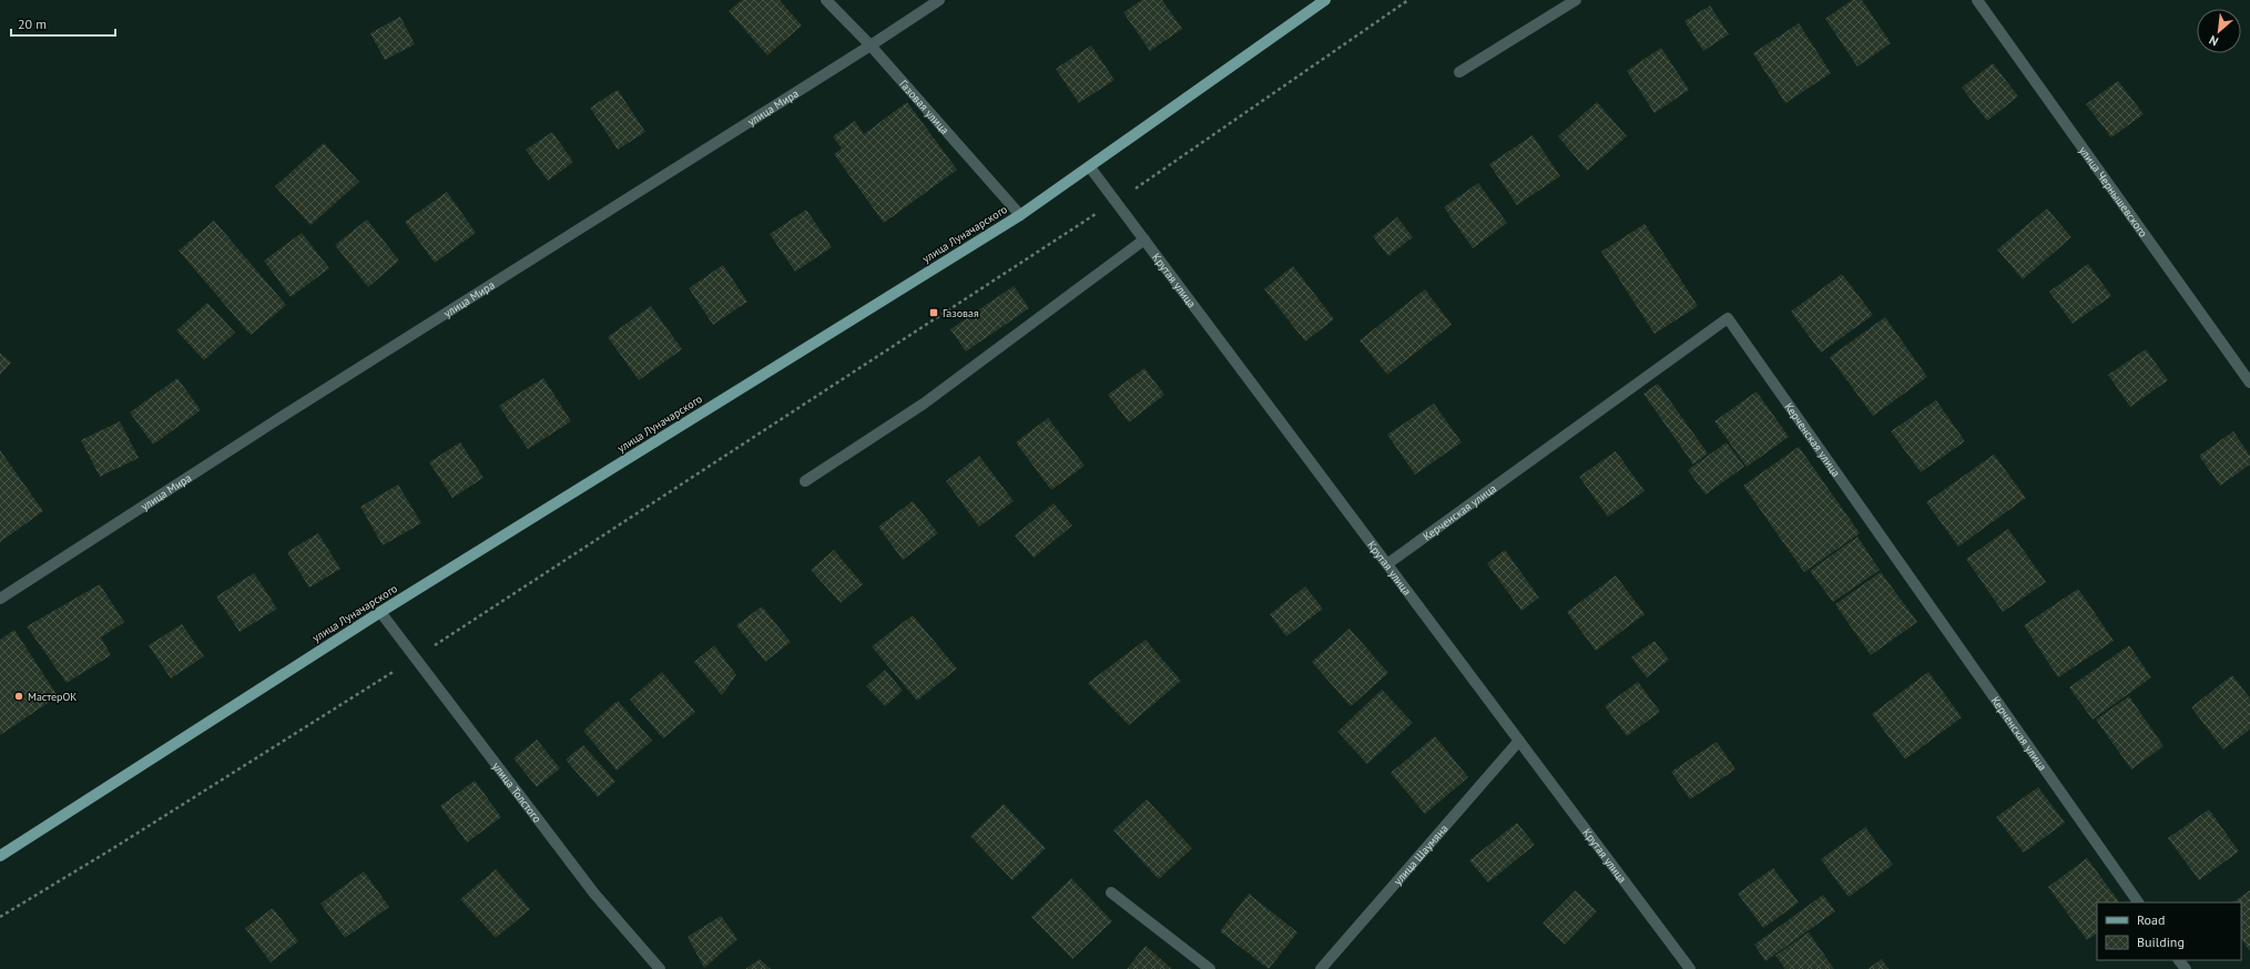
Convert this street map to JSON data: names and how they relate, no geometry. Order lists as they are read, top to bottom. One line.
{"streets":{"main road":["улица Луначарского"],"street":["улица Мира","Газовая улица","улица Чернышевского","Крутая улица","Керченская улица","улица Толстого","улица Шаумяна"]},"crossings":[["улица Мира","Газовая улица"],["Газовая улица","улица Луначарского"],["улица Луначарского","Крутая улица"],["улица Луначарского","улица Толстого"],["Крутая улица","Керченская улица"],["Крутая улица","улица Шаумяна"]],"places":{"transit":["Газовая"],"other":["МастерОК"]},"legend":["Road","Building"],"scale_bar":"20 m","north":"bottom left"}
